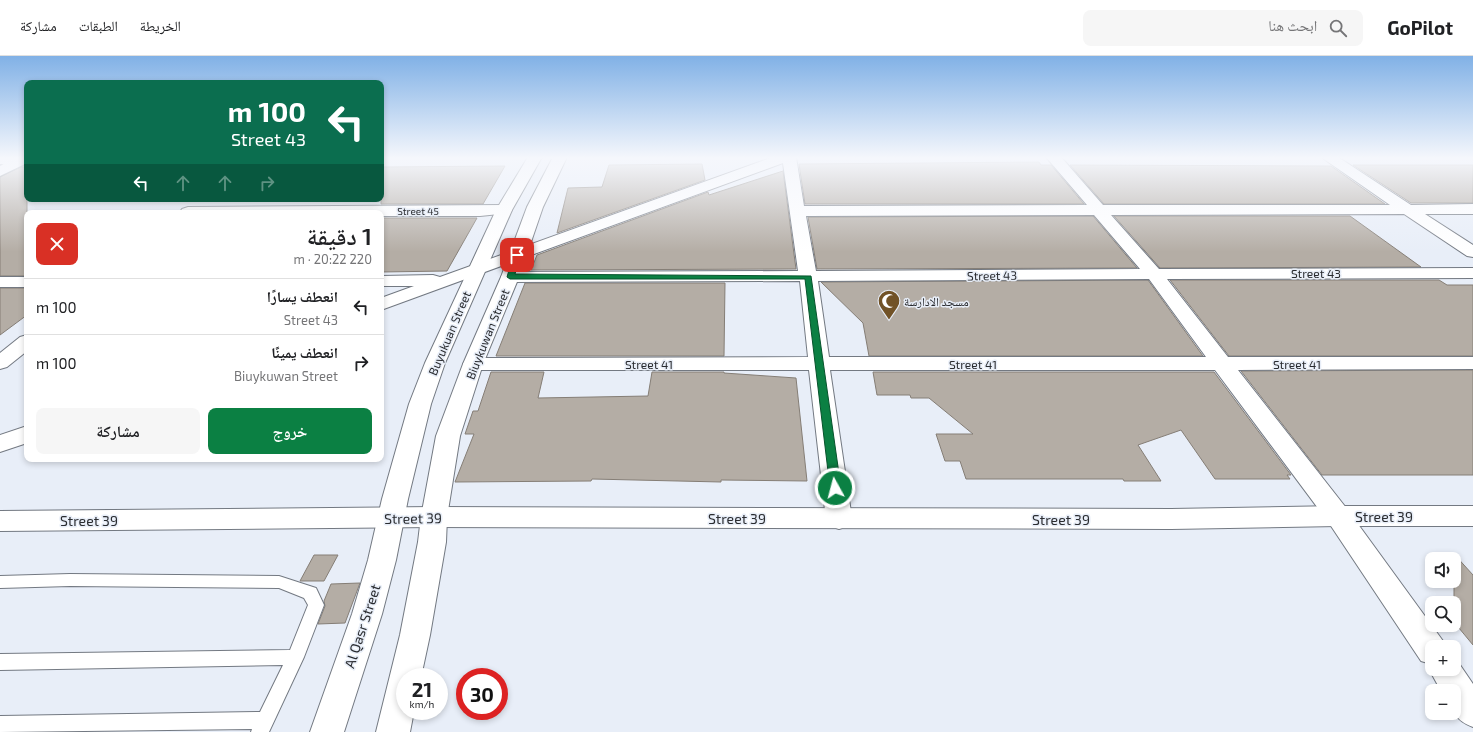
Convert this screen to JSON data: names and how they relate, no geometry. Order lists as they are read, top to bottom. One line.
{"streets":{"street":["Street 45","Street 43","Buyukuan Street","Biuykuwan Street","Street 41","Street 39","Al Qasr Street"]},"crossings":[["Street 45","Buyukuan Street"],["Street 43","Biuykuwan Street"],["Buyukuan Street","Street 39"],["Buyukuan Street","Al Qasr Street"],["Biuykuwan Street","Street 41"],["Biuykuwan Street","Street 39"],["Street 39","Al Qasr Street"]],"places":{"mosque":["مسجد الادارسة"]},"page":{"header":"GoPilot","search":"ابحث هنا","nav":["الخريطة","الطبقات","مشاركة"],"turn":["100 m","Street 43"],"heading":["1 دقيقة","220 m · 20:22"],"list":[{"name":"انعطف يسارًا","note":"Street 43","value":"100 m"},{"name":"انعطف يمينًا","note":"Biuykuwan Street","value":"100 m"}],"buttons":["خروج","مشاركة"],"map_buttons":["+","−"],"speed":"21 km/h","limit":"30"}}
